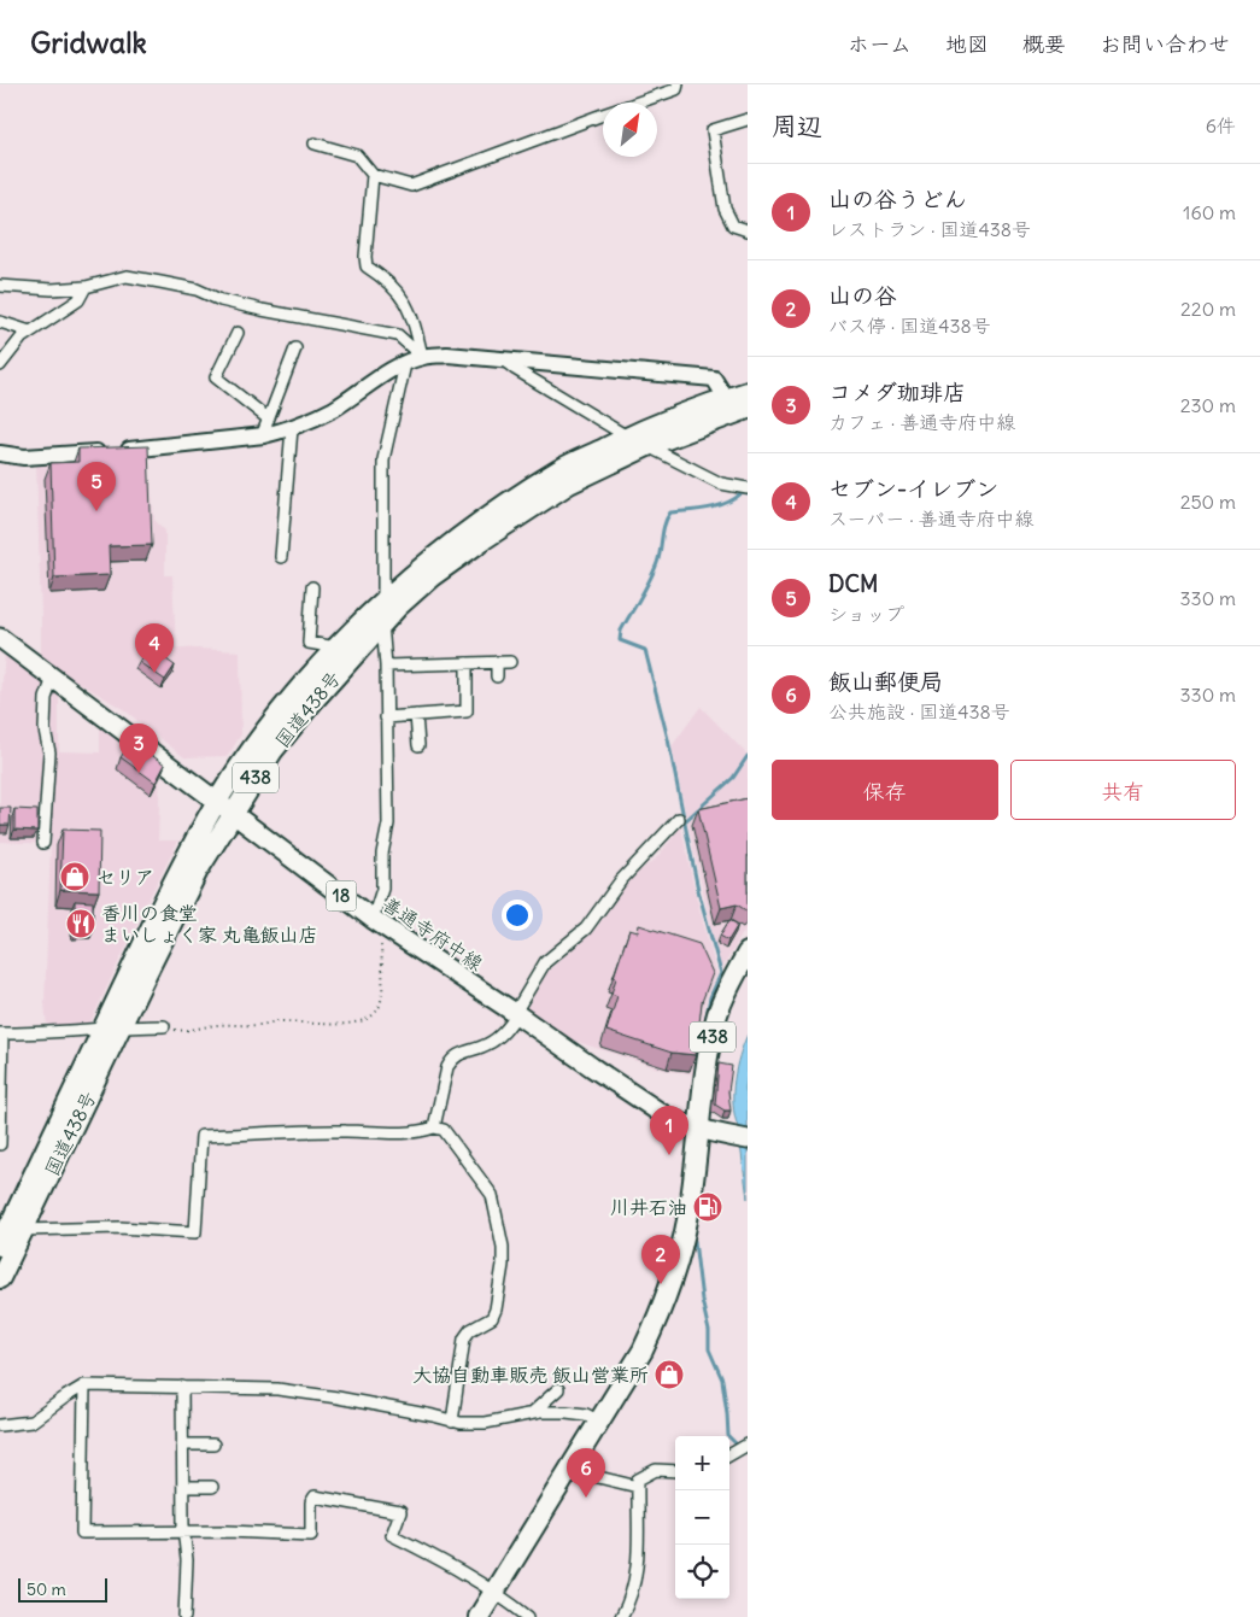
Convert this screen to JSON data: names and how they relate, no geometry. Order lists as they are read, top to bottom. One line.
{"streets":{"highway":["国道438号","438"],"main road":["18","善通寺府中線"]},"crossings":[["国道438号","善通寺府中線"],["438","善通寺府中線"]],"places":{"shop":["セリア","大協自動車販売 飯山営業所"],"restaurant":["香川の食堂 まいしょく家 丸亀飯山店"],"fuel station":["川井石油"]},"scale_bar":"50 m","north":"top right","page":{"header":"Gridwalk","nav":["ホーム","地図","概要","お問い合わせ"],"heading":["周辺","6件"],"list":[{"mark":"1","name":"山の谷うどん","note":"レストラン · 国道438号","value":"160 m"},{"mark":"2","name":"山の谷","note":"バス停 · 国道438号","value":"220 m"},{"mark":"3","name":"コメダ珈琲店","note":"カフェ · 善通寺府中線","value":"230 m"},{"mark":"4","name":"セブン-イレブン","note":"スーパー · 善通寺府中線","value":"250 m"},{"mark":"5","name":"DCM","note":"ショップ","value":"330 m"},{"mark":"6","name":"飯山郵便局","note":"公共施設 · 国道438号","value":"330 m"}],"pins":["5","4","3","1","2","6"],"buttons":["保存","共有"],"map_buttons":["+","−"],"scale":"50 m"}}
